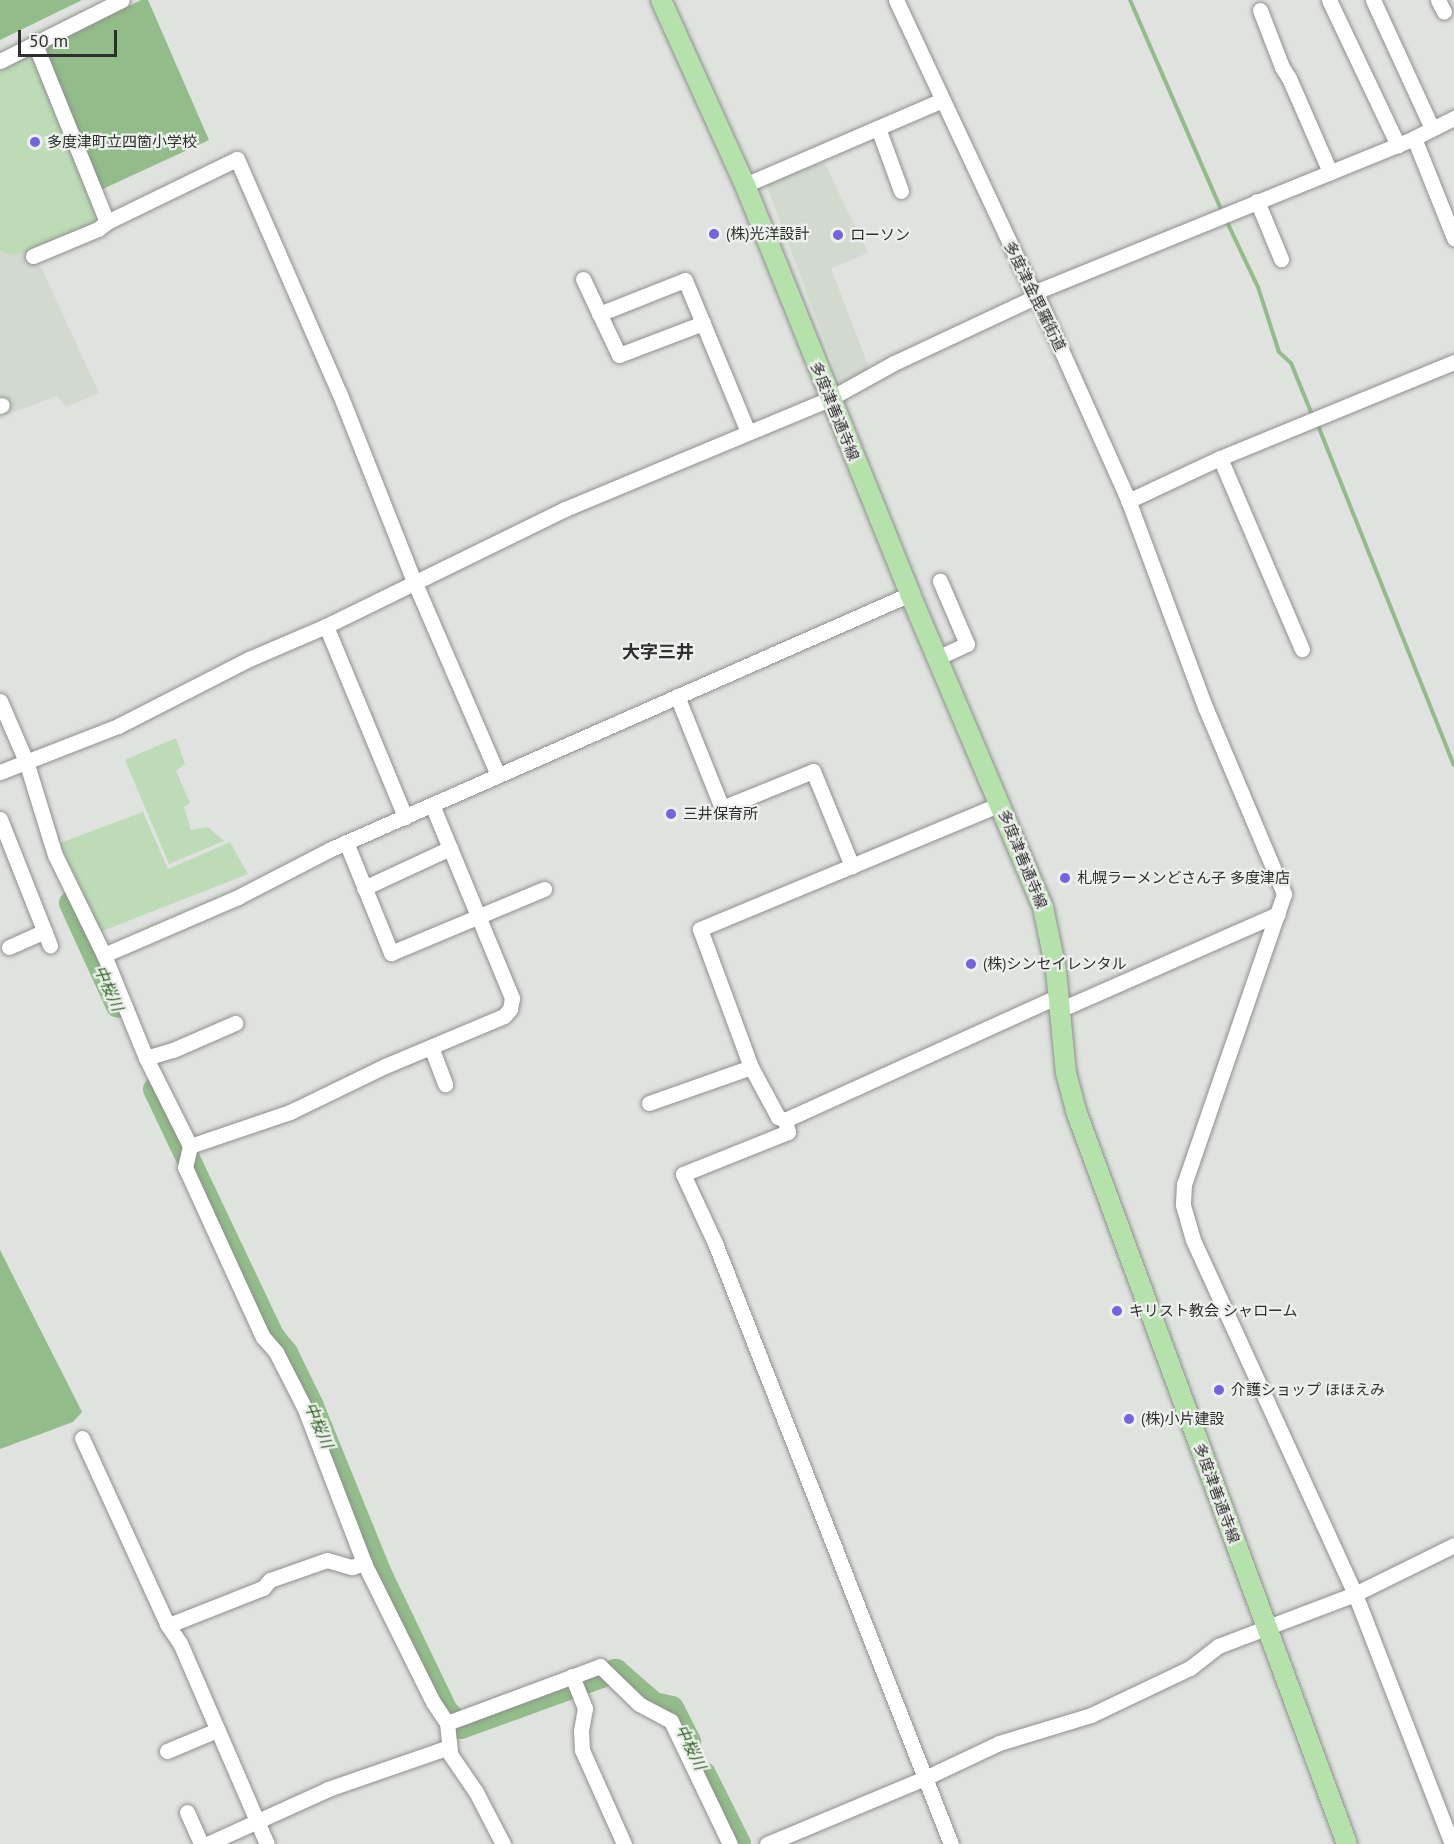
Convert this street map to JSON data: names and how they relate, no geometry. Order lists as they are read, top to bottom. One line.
{"streets":{"main road":["多度津善通寺線"],"street":["多度津金毘羅街道"]},"districts":["大字三井"],"water":["中桜川"],"places":["多度津町立四箇小学校","(株)光洋設計","ローソン","三井保育所","札幌ラーメンどさん子 多度津店","(株)シンセイレンタル","キリスト教会 シャローム","介護ショップ ほほえみ","(株)小片建設"],"scale_bar":"50 m"}
